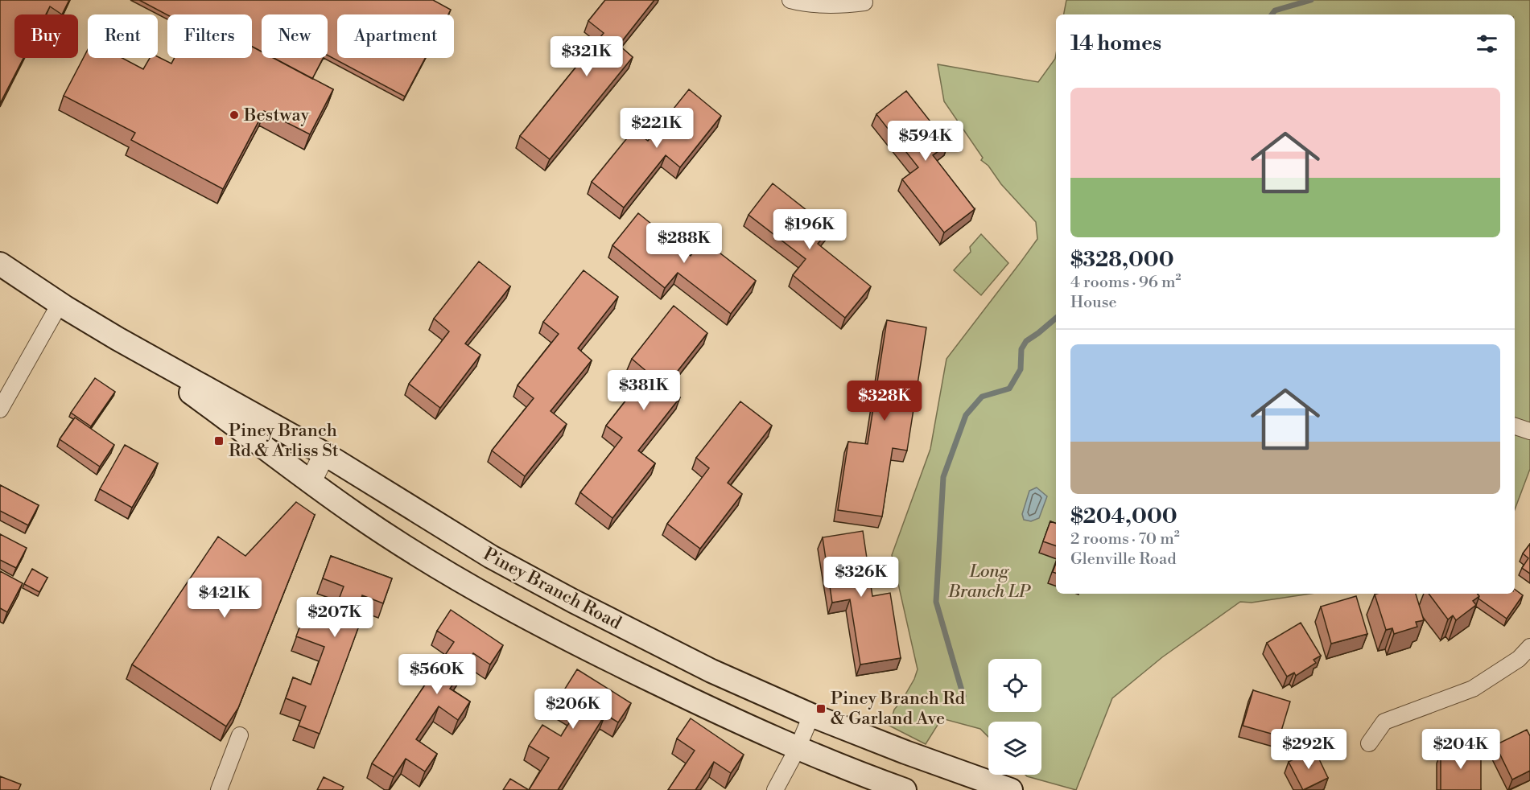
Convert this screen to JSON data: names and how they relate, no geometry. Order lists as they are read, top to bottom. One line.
{"streets":{"main road":["Piney Branch Road"]},"parks":["Long Branch LP"],"places":{"other":["Bestway"],"transit":["Piney Branch Rd & Arliss St","Piney Branch Rd & Garland Ave"]},"page":{"chip":["Buy","Rent","Filters","New","Apartment"],"heading":"14 homes","price":["$321K","$221K","$594K","$196K","$288K","$381K","$328K","$326K","$421K","$207K","$560K","$206K","$292K","$204K"],"list":[{"name":"$328,000","note":"4 rooms · 96 m² · House"},{"name":"$204,000","note":"2 rooms · 70 m² · Glenville Road"}]}}
